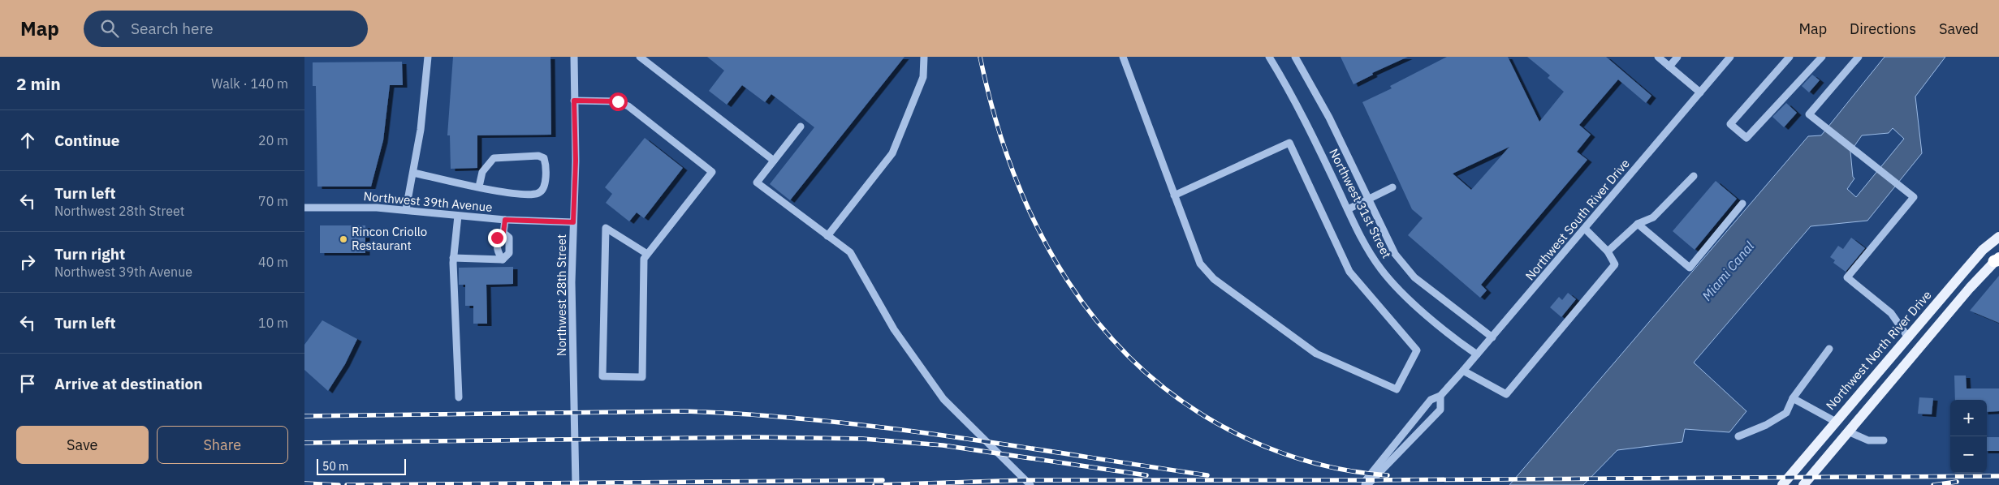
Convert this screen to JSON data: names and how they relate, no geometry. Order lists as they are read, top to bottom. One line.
{"streets":{"main road":["Northwest North River Drive"],"street":["Northwest 39th Avenue","Northwest 31st Street","Northwest South River Drive","Northwest 28th Street"]},"crossings":[["Northwest 39th Avenue","Northwest 28th Street"],["Northwest 31st Street","Northwest South River Drive"]],"water":["Miami Canal"],"places":["Rincon Criollo Restaurant"],"scale_bar":"50 m","page":{"header":"Map","search":"Search here","nav":["Map","Directions","Saved"],"heading":["2 min","Walk · 140 m"],"list":[["Continue","20 m"],["Turn left","Northwest 28th Street","70 m"],["Turn right","Northwest 39th Avenue","40 m"],["Turn left","10 m"],"Arrive at destination"],"map_buttons":["+","−"],"buttons":["Save","Share"],"scale":"50 m"}}
